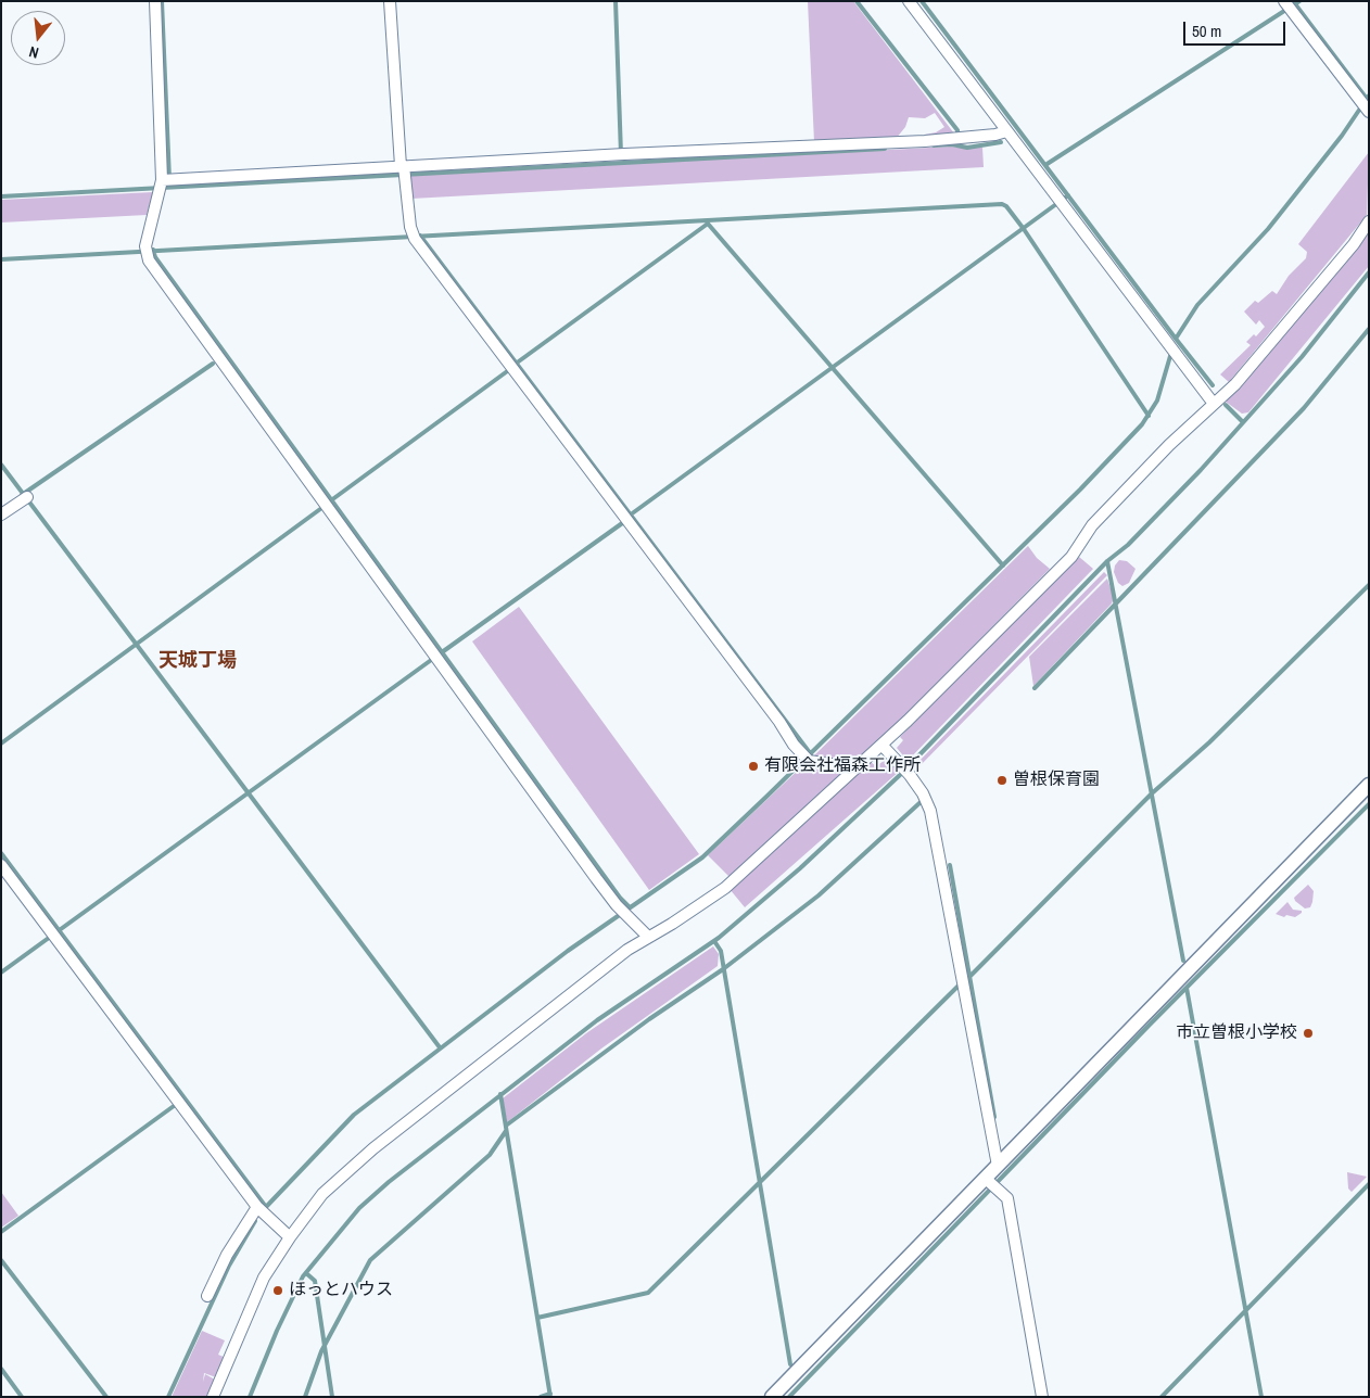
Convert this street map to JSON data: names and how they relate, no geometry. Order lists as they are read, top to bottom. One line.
{"districts":["天城丁場"],"places":["有限会社福森工作所","曽根保育園","市立曽根小学校","ほっとハウス"],"scale_bar":"50 m","north":"bottom"}
